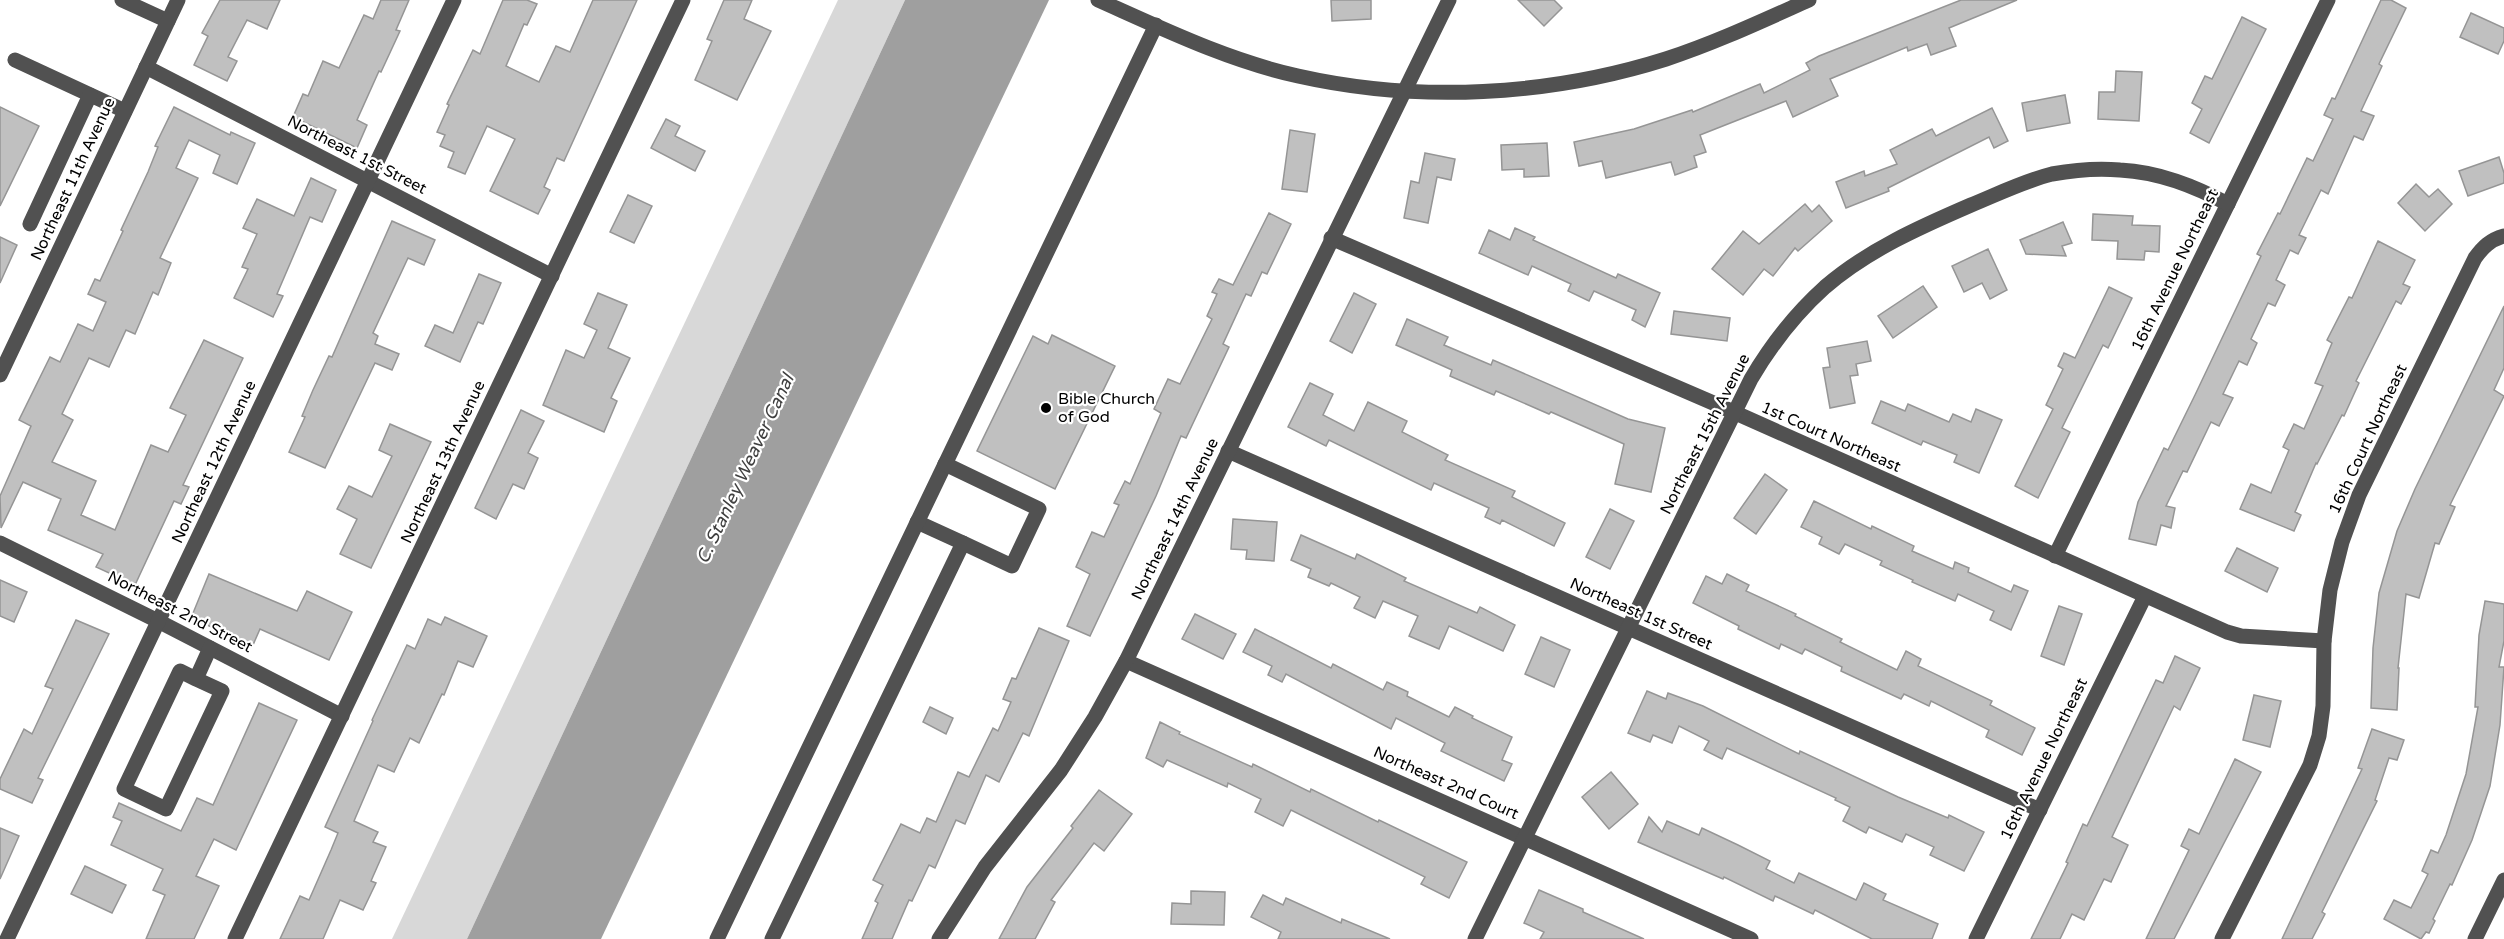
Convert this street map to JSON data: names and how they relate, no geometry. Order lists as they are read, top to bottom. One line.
{"streets":{"street":["Northeast 1st Street","Northeast 11th Avenue","16th Avenue Northeast","Northeast 15th Avenue","1st Court Northeast","16th Court Northeast","Northeast 12th Avenue","Northeast 13th Avenue","Northeast 14th Avenue","Northeast 2nd Street","Northeast 2nd Court"]},"crossings":[["Northeast 1st Street","Northeast 11th Avenue"],["Northeast 1st Street","16th Avenue Northeast"],["Northeast 1st Street","Northeast 15th Avenue"],["Northeast 1st Street","Northeast 12th Avenue"],["Northeast 1st Street","Northeast 13th Avenue"],["Northeast 1st Street","Northeast 14th Avenue"],["16th Avenue Northeast","Northeast 15th Avenue"],["16th Avenue Northeast","1st Court Northeast"],["Northeast 15th Avenue","1st Court Northeast"],["Northeast 15th Avenue","Northeast 2nd Court"],["1st Court Northeast","16th Court Northeast"],["1st Court Northeast","Northeast 14th Avenue"],["Northeast 12th Avenue","Northeast 2nd Street"],["Northeast 13th Avenue","Northeast 2nd Street"],["Northeast 14th Avenue","Northeast 2nd Court"]],"water":["C. Stanley Weaver Canal"],"places":["Bible Church of God"]}
